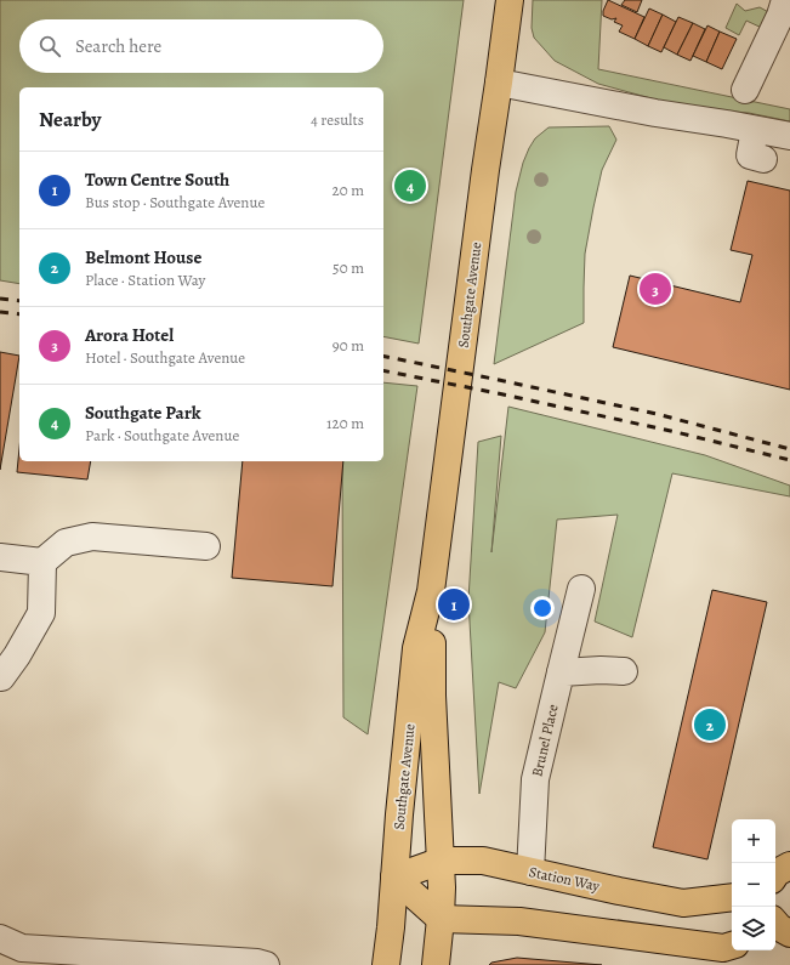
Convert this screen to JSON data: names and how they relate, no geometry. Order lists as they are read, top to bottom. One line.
{"streets":{"main road":["Southgate Avenue","Station Way"],"street":["Brunel Place"]},"crossings":[["Southgate Avenue","Station Way"],["Brunel Place","Station Way"]],"page":{"search":"Search here","heading":["Nearby","4 results"],"list":[{"mark":"1","name":"Town Centre South","note":"Bus stop · Southgate Avenue","value":"20 m"},{"mark":"2","name":"Belmont House","note":"Place · Station Way","value":"50 m"},{"mark":"3","name":"Arora Hotel","note":"Hotel · Southgate Avenue","value":"90 m"},{"mark":"4","name":"Southgate Park","note":"Park · Southgate Avenue","value":"120 m"}],"pins":["4","3","1","2"],"map_buttons":["+","−"]}}
